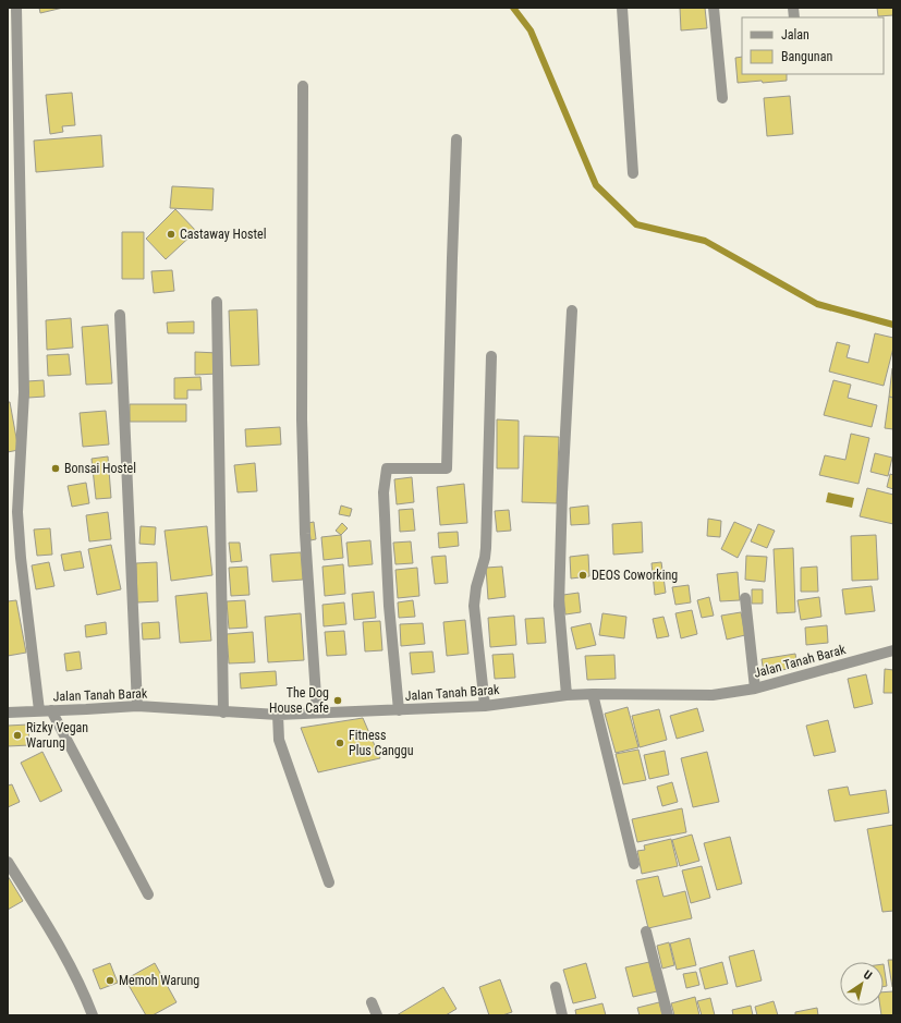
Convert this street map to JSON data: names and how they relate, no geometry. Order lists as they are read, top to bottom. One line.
{"streets":{"street":["Jalan Tanah Barak"]},"places":["Castaway Hostel","Bonsai Hostel","DEOS Coworking","The Dog House Cafe","Rizky Vegan Warung","Fitness Plus Canggu","Memoh Warung"],"legend":["Jalan","Bangunan"],"north":"top right"}
